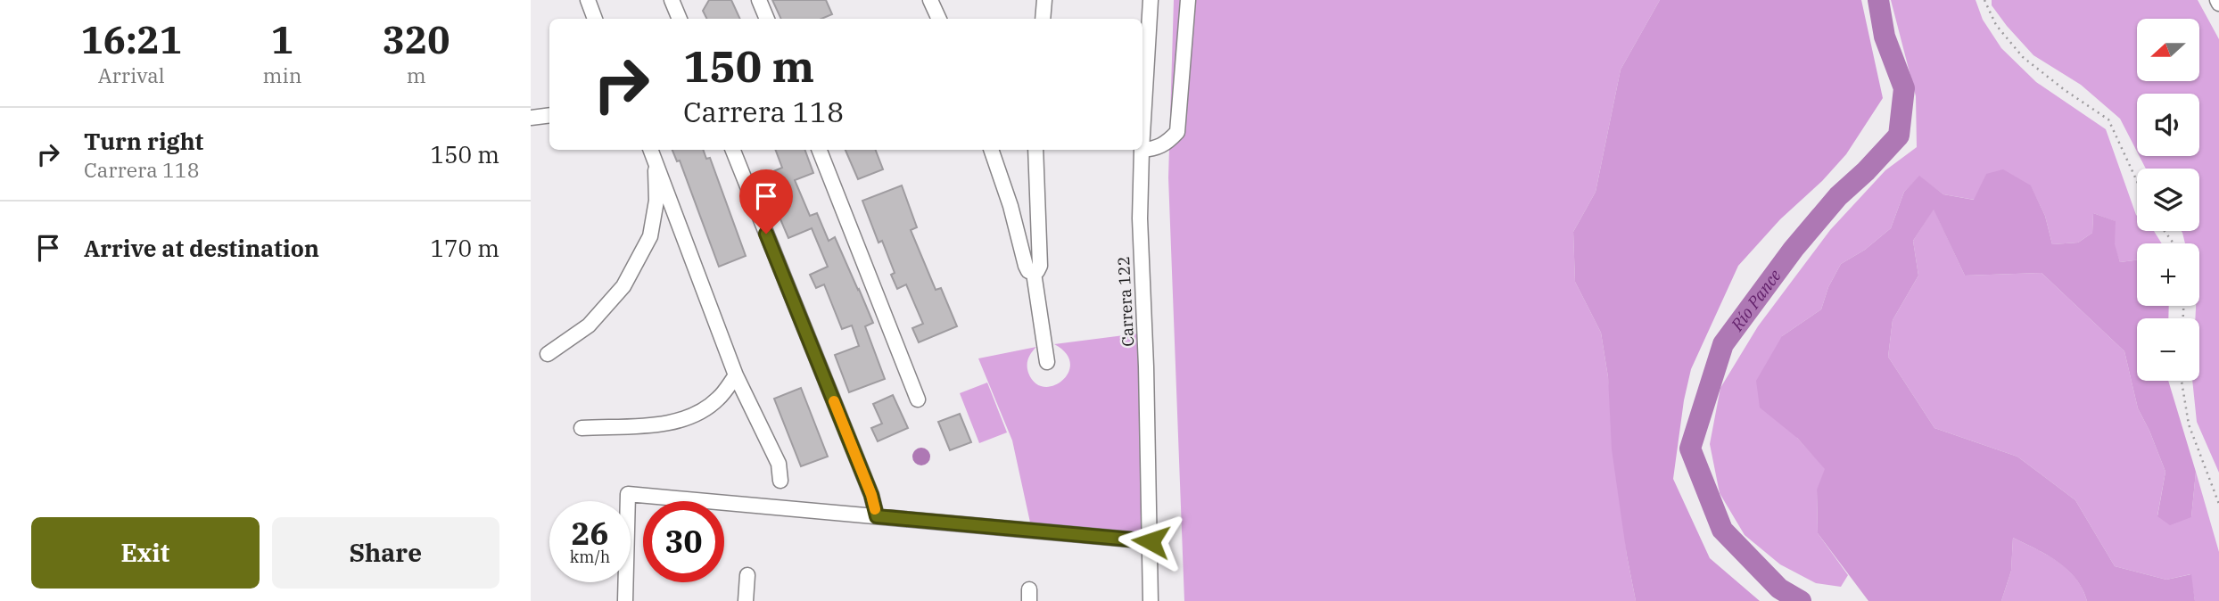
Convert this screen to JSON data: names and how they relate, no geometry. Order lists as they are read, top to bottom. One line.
{"streets":{"street":["Carrera 122"]},"water":["Río Pance"],"north":"left","page":{"eta":["16:21","Arrival","1","min","320","m"],"map_buttons":["+","−"],"turn":["150 m","Carrera 118"],"list":[{"name":"Turn right","note":"Carrera 118","value":"150 m"},{"name":"Arrive at destination","value":"170 m"}],"speed":"26 km/h","limit":"30","buttons":["Exit","Share"]}}
